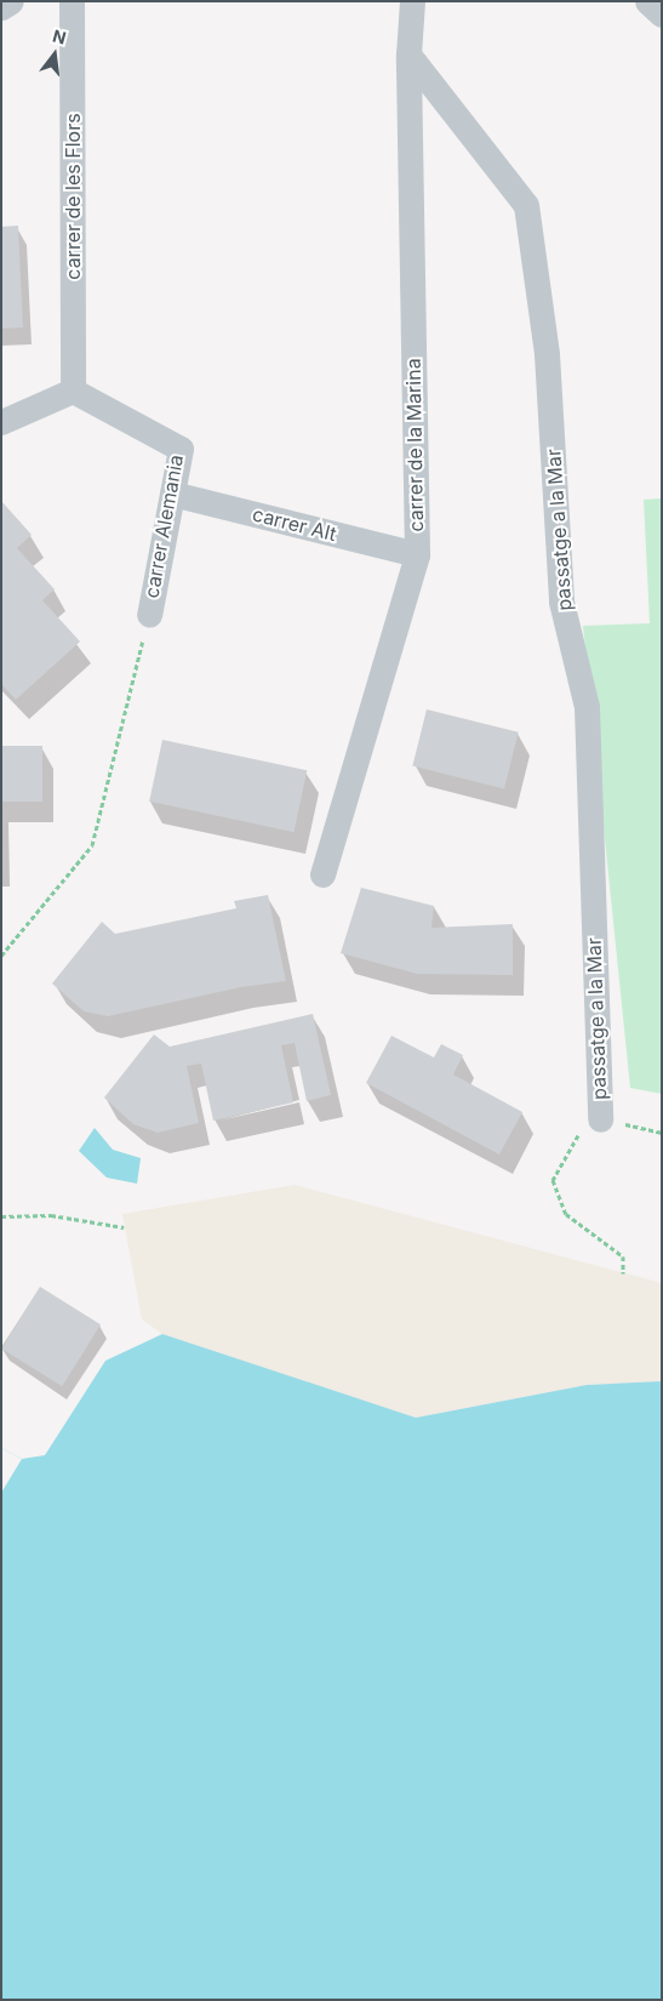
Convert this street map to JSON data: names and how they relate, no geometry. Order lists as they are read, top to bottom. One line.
{"streets":{"street":["carrer de les Flors","carrer de la Marina","carrer Alt","carrer Alemania","passatge a la Mar"]},"crossings":[["carrer de les Flors","carrer Alemania"],["carrer de la Marina","carrer Alt"],["carrer de la Marina","passatge a la Mar"],["carrer Alt","carrer Alemania"]],"north":"top"}
